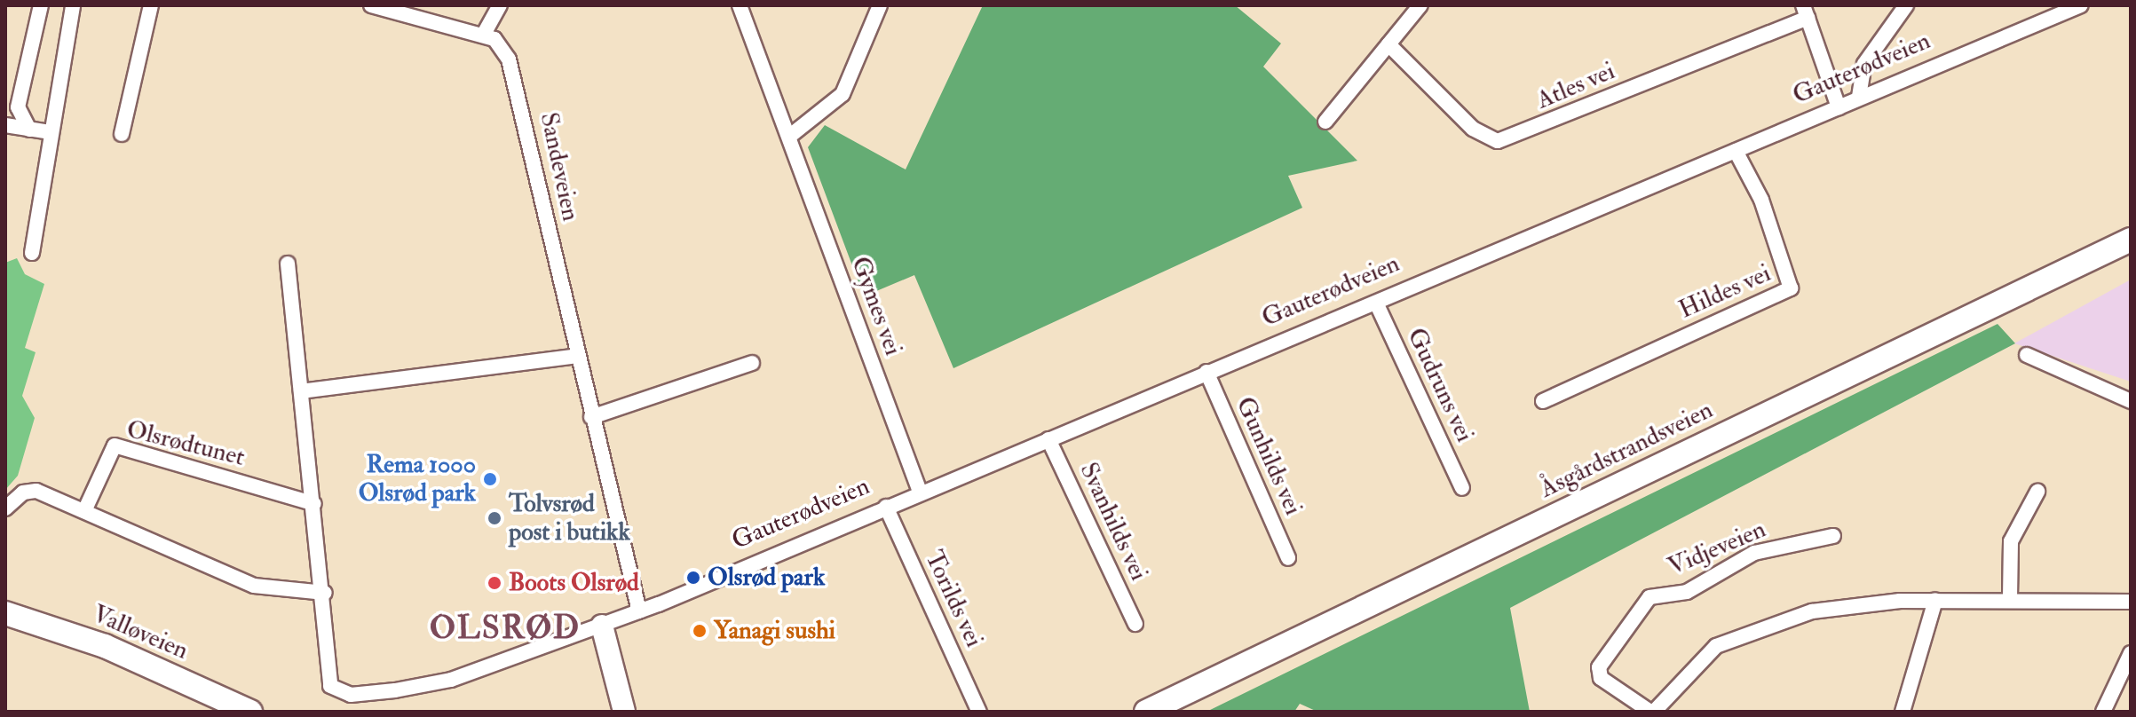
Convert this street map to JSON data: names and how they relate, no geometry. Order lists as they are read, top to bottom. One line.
{"streets":{"main road":["Åsgårdstrandsveien","Valløveien"],"street":["Gauterødveien","Atles vei","Sandeveien","Hildes vei","Gymes vei","Gudruns vei","Olsrødtunet","Gunhilds vei","Svanhilds vei","Vidjeveien","Torilds vei"]},"crossings":[["Gauterødveien","Sandeveien"],["Gauterødveien","Hildes vei"],["Gauterødveien","Gymes vei"],["Gauterødveien","Gudruns vei"],["Gauterødveien","Olsrødtunet"],["Gauterødveien","Gunhilds vei"],["Gauterødveien","Svanhilds vei"],["Gauterødveien","Torilds vei"]],"districts":["OLSRØD"],"places":["Rema 1000 Olsrød park","Tolvsrød post i butikk","Olsrød park","Boots Olsrød","Yanagi sushi"]}
